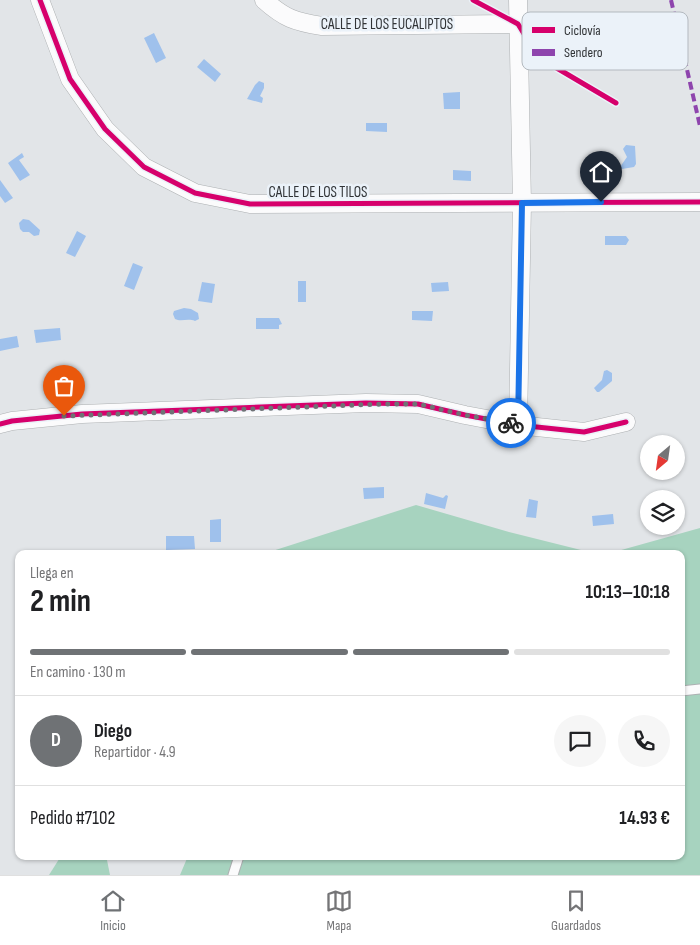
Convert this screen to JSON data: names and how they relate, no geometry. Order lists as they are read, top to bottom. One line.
{"streets":{"street":["CALLE DE LOS EUCALIPTOS","CALLE DE LOS TILOS"]},"legend":["Ciclovía","Sendero"],"north":"bottom left","page":{"heading":["2 min","Llega en","10:13–10:18"],"panel":["Diego","Repartidor · 4.9","Pedido #7102","14.93 €"],"bar":"En camino · 130 m","round":"D","tabs":["Inicio","Mapa","Guardados"]}}
